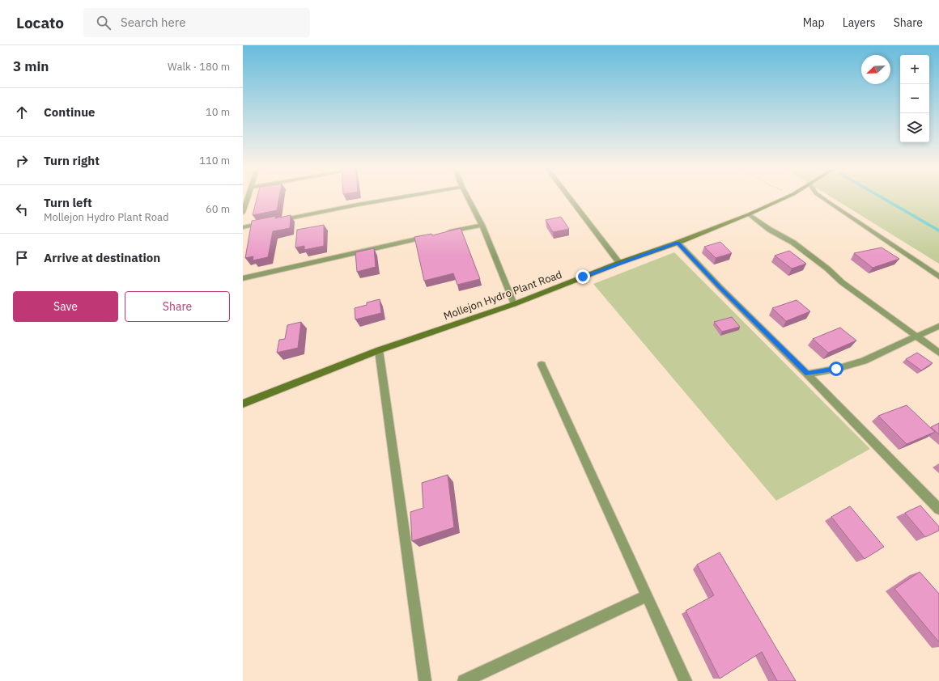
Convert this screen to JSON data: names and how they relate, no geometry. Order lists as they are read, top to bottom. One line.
{"streets":{"street":["Mollejon Hydro Plant Road"]},"north":"bottom left","page":{"header":"Locato","search":"Search here","nav":["Map","Layers","Share"],"heading":["3 min","Walk · 180 m"],"map_buttons":["+","−"],"list":[["Continue","10 m"],["Turn right","110 m"],["Turn left","Mollejon Hydro Plant Road","60 m"],"Arrive at destination"],"buttons":["Save","Share"]}}
